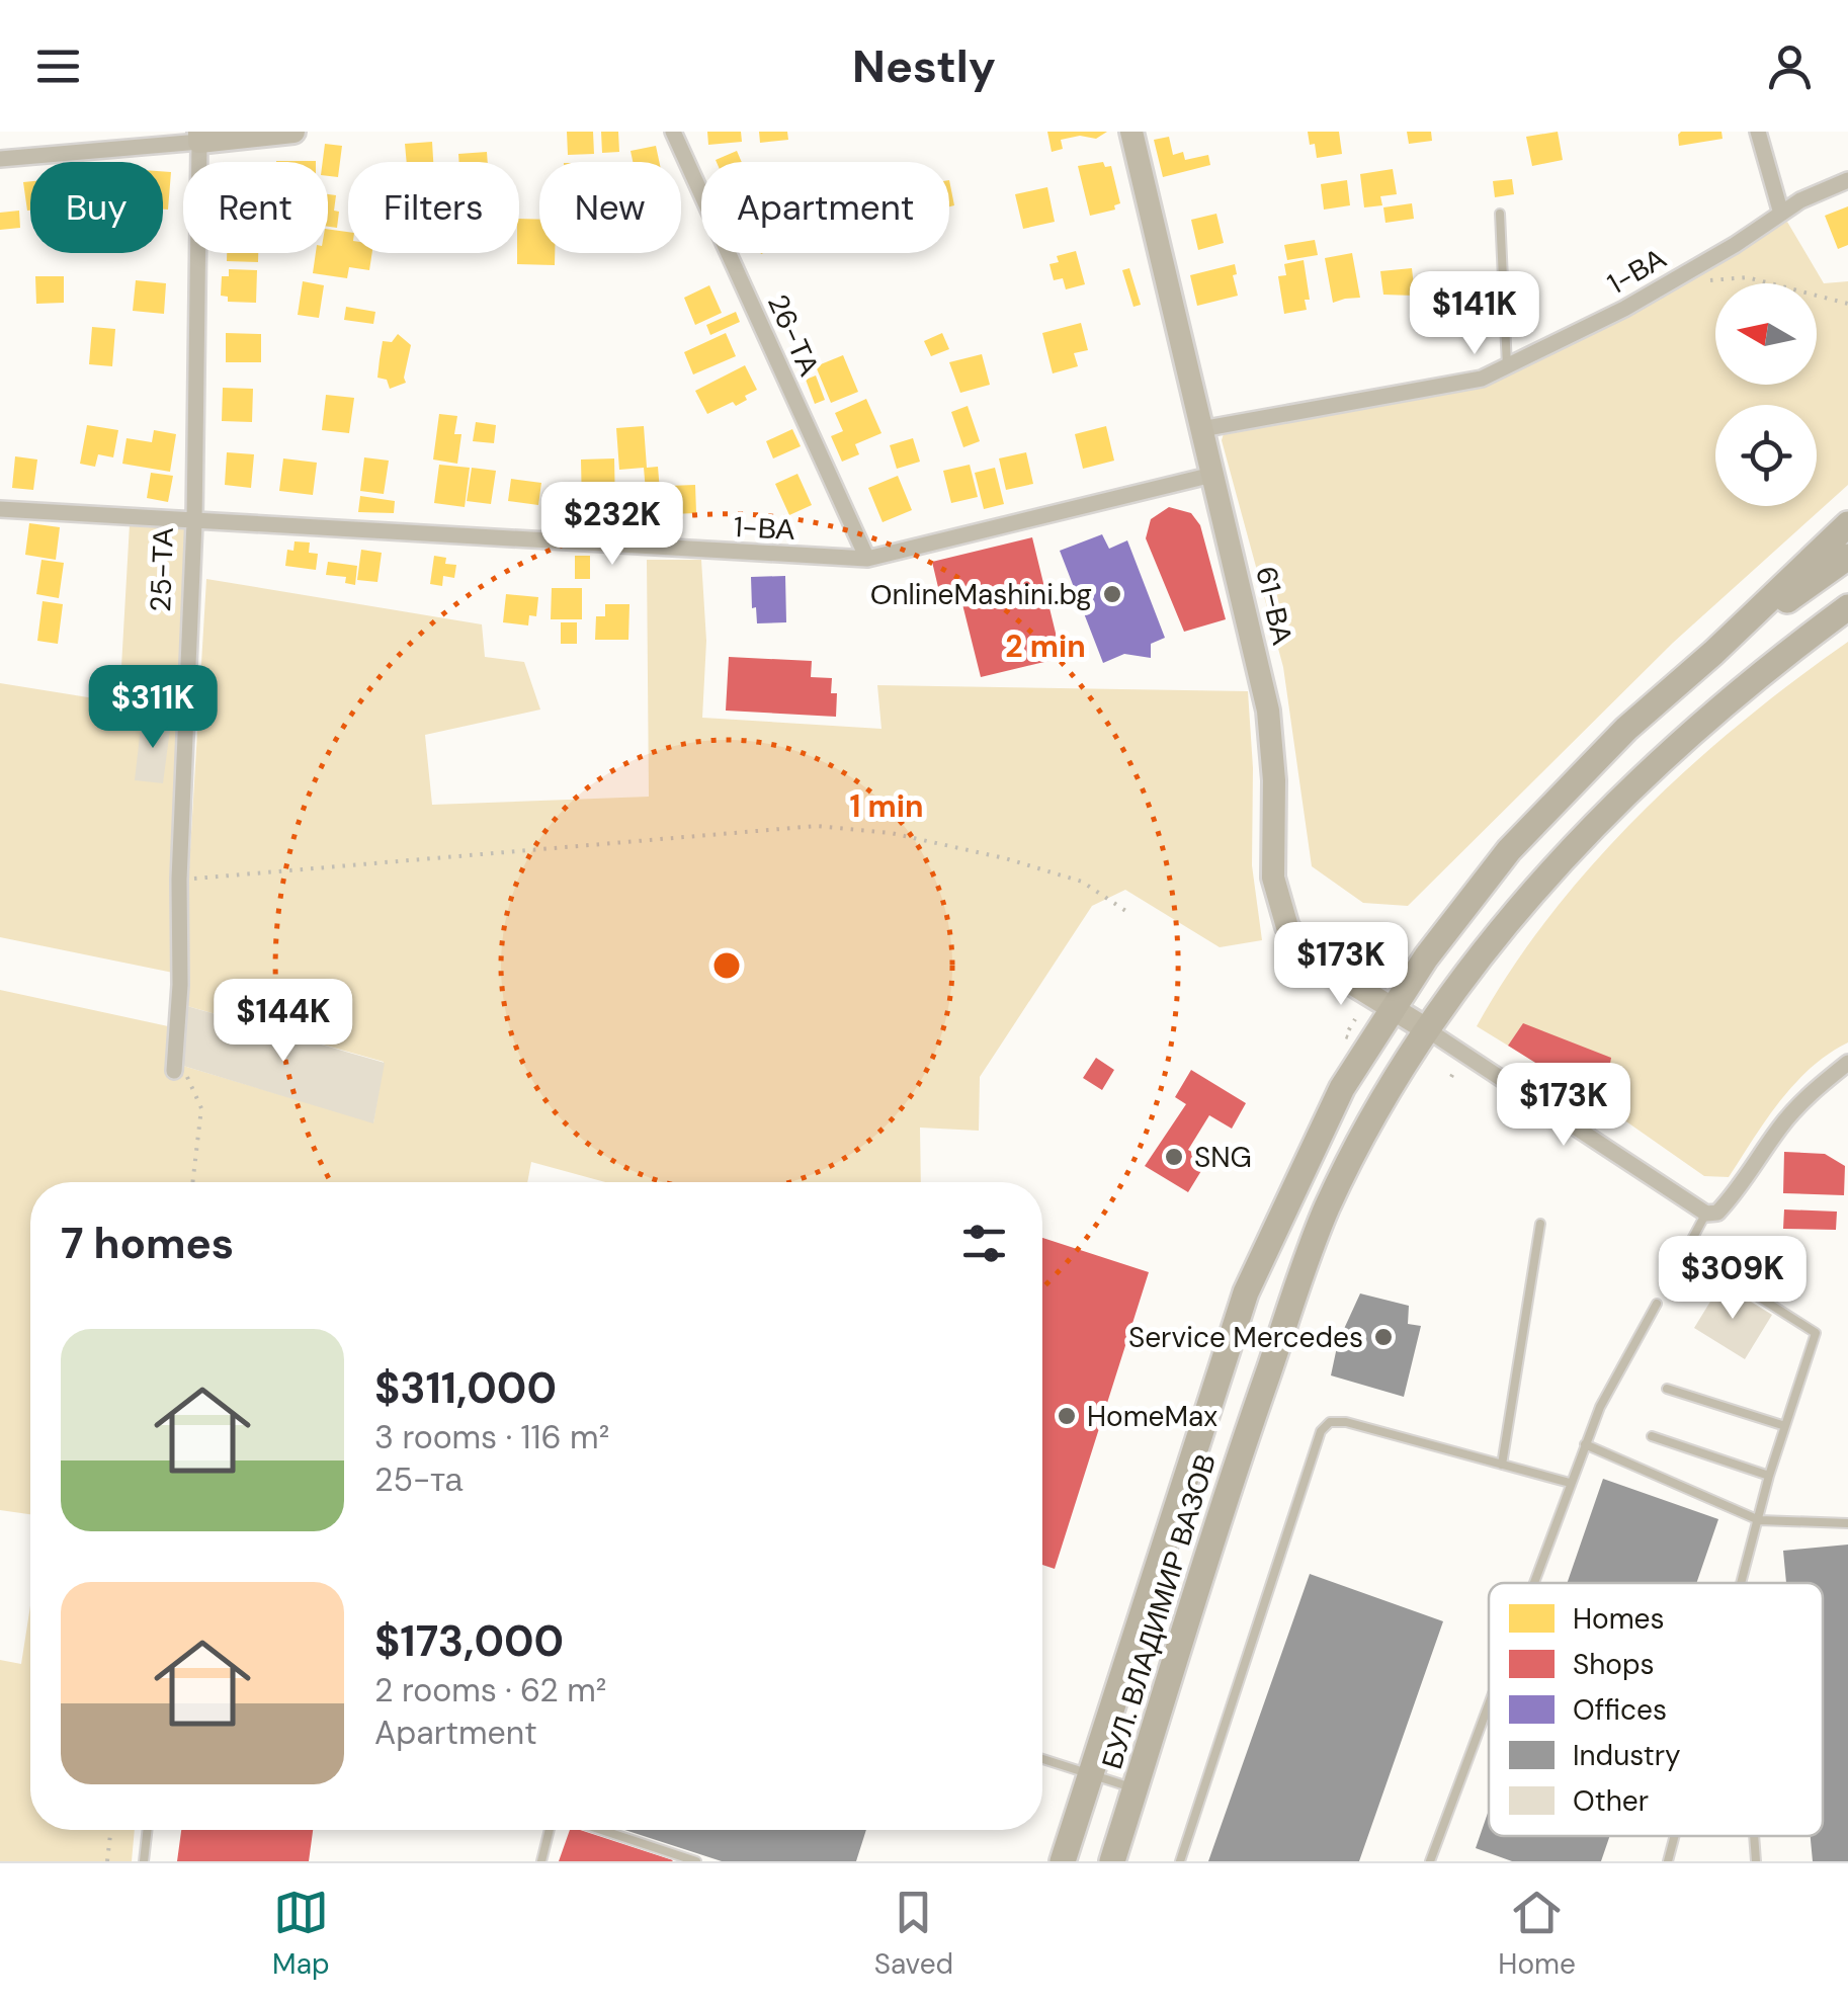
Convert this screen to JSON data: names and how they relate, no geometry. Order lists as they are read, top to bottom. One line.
{"streets":{"main road":["БУЛ. ВЛАДИМИР ВАЗОВ"],"street":["1-ВА","26-ТА","25-ТА","61-ВА"]},"crossings":[["1-ВА","26-ТА"],["1-ВА","25-ТА"],["1-ВА","61-ВА"],["61-ВА","БУЛ. ВЛАДИМИР ВАЗОВ"]],"places":["ОnlineMashini.bg","SNG","Service Mercedes","HomeMax"],"legend":["Homes","Shops","Offices","Industry","Other"],"north":"left","page":{"header":"Nestly","chip":["Buy","Rent","Filters","New","Apartment"],"price":["$141K","$232K","$311K","$173K","$144K","$173K","$309K"],"heading":"7 homes","list":[{"name":"$311,000","note":"3 rooms · 116 m² · 25-та"},{"name":"$173,000","note":"2 rooms · 62 m² · Apartment"}],"tabs":["Map","Saved","Home"]},"rings":["2 min","1 min"]}
